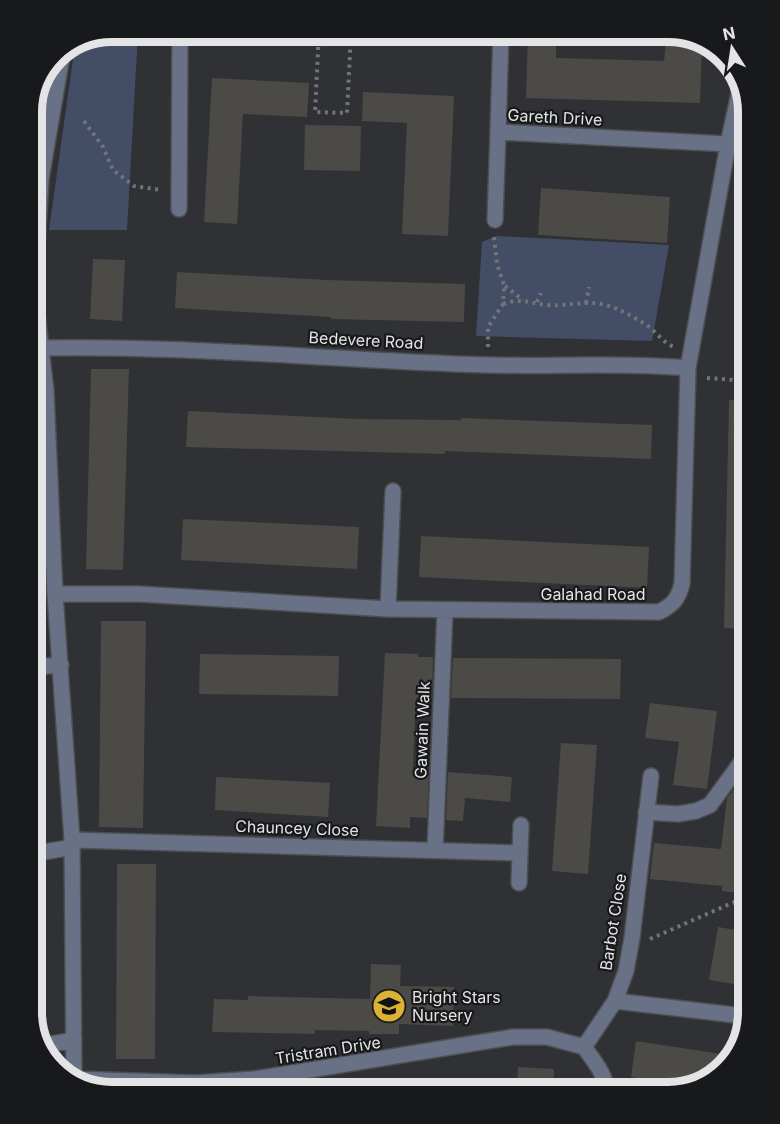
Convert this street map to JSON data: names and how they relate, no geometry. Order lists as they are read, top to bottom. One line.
{"streets":{"street":["Gareth Drive","Bedevere Road","Galahad Road","Gawain Walk","Chauncey Close","Barbot Close","Tristram Drive"]},"crossings":[["Gareth Drive","Galahad Road"],["Bedevere Road","Galahad Road"],["Galahad Road","Gawain Walk"],["Gawain Walk","Chauncey Close"],["Barbot Close","Tristram Drive"]],"places":{"school or university":["Bright Stars Nursery"]},"north":"top"}
